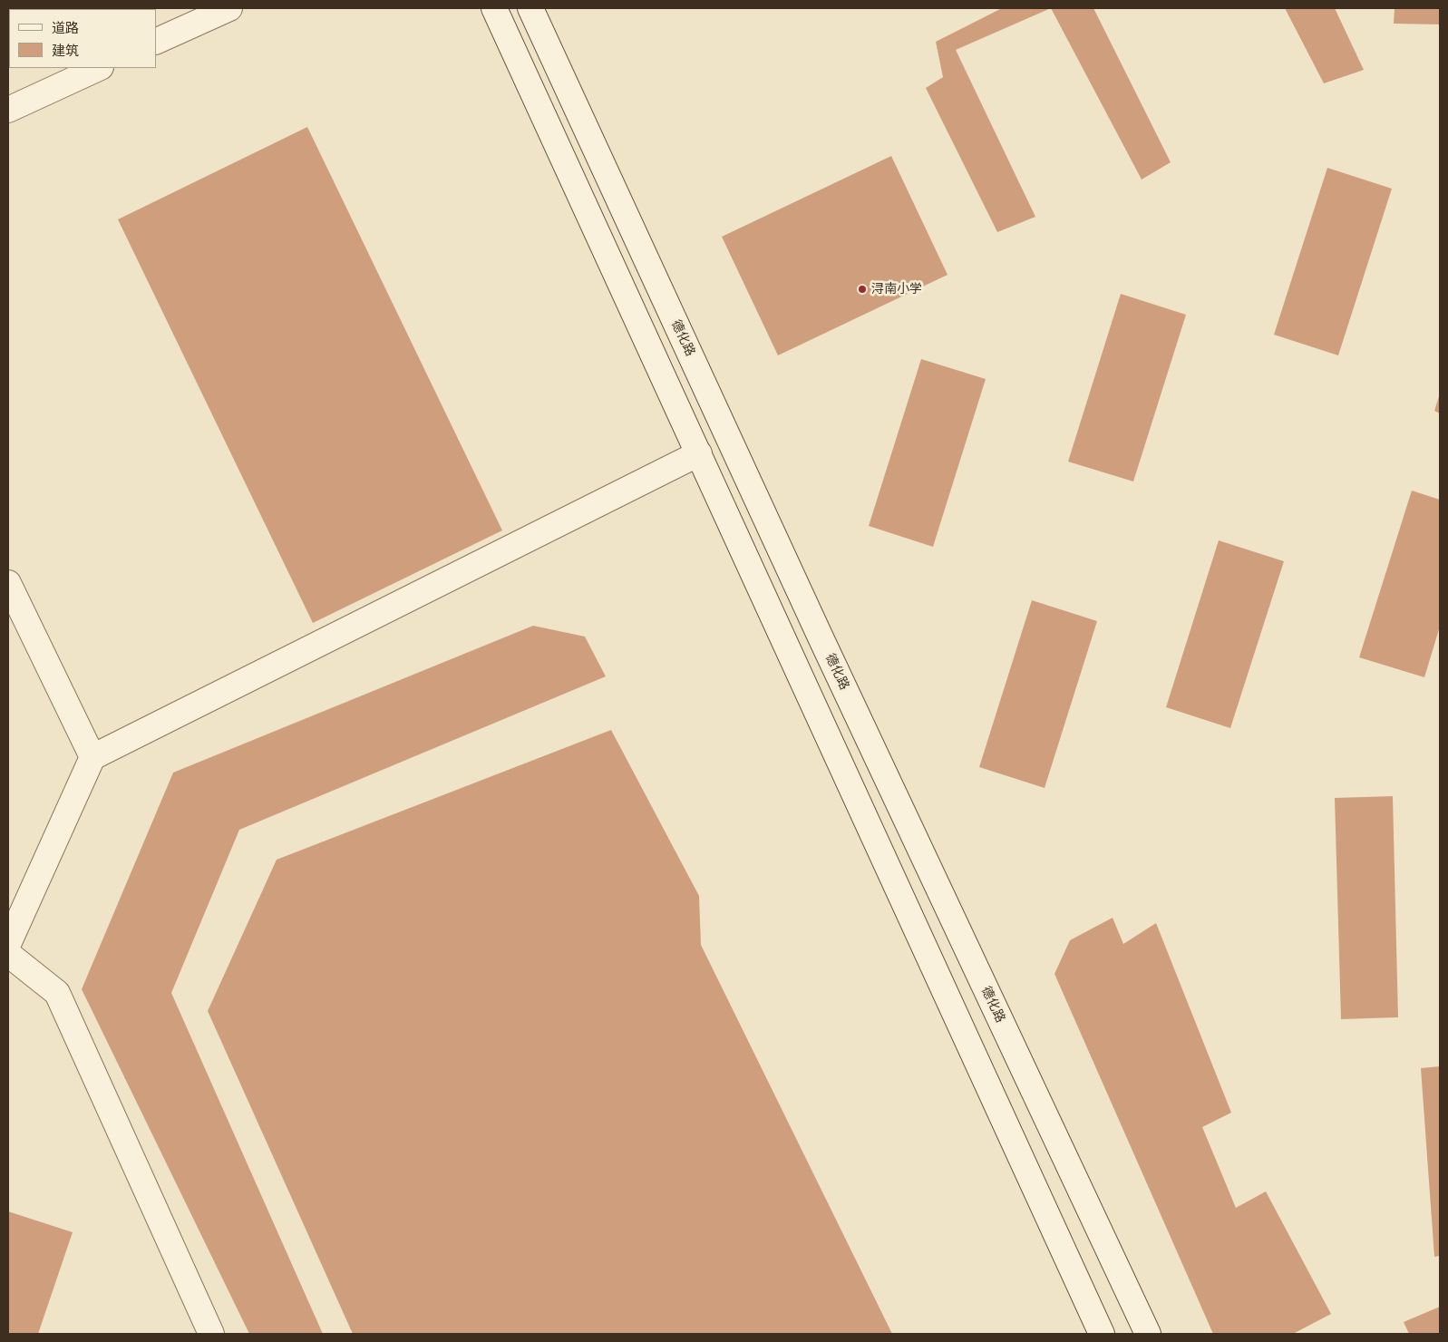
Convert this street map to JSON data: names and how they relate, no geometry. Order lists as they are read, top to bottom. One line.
{"streets":{"main road":["德化路"]},"places":["浔南小学"],"legend":["道路","建筑"]}
